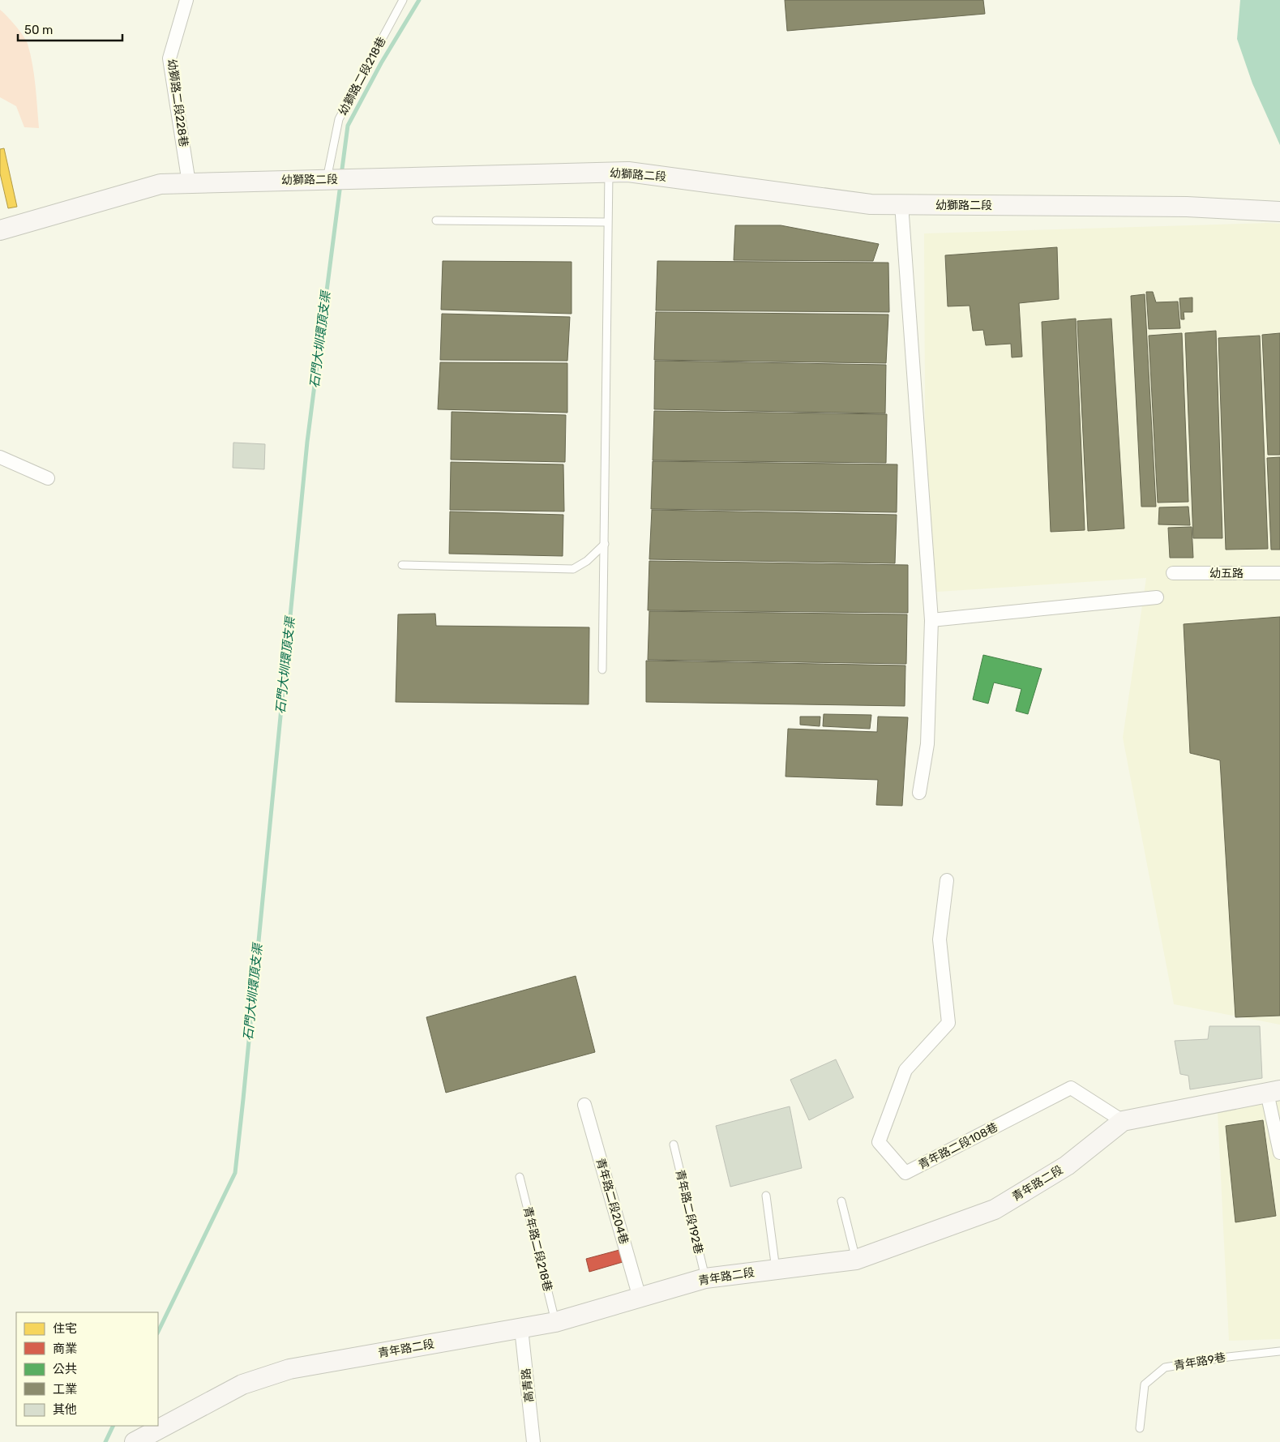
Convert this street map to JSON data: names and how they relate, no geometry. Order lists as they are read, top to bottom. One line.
{"streets":{"street":["幼獅路二段228巷","幼獅路二段","幼五路","青年路二段108巷","青年路二段","青年路二段204巷","高青路"],"lane":["幼獅路二段218巷","青年路二段192巷","青年路二段218巷","青年路9巷"]},"crossings":[["幼獅路二段218巷","幼獅路二段"],["幼獅路二段228巷","幼獅路二段"],["青年路二段108巷","青年路二段"],["青年路二段","青年路二段204巷"],["青年路二段","青年路二段192巷"],["青年路二段","青年路二段218巷"],["青年路二段","高青路"]],"water":["石門大圳環頂支渠"],"legend":["住宅","商業","公共","工業","其他"],"scale_bar":"50 m"}
